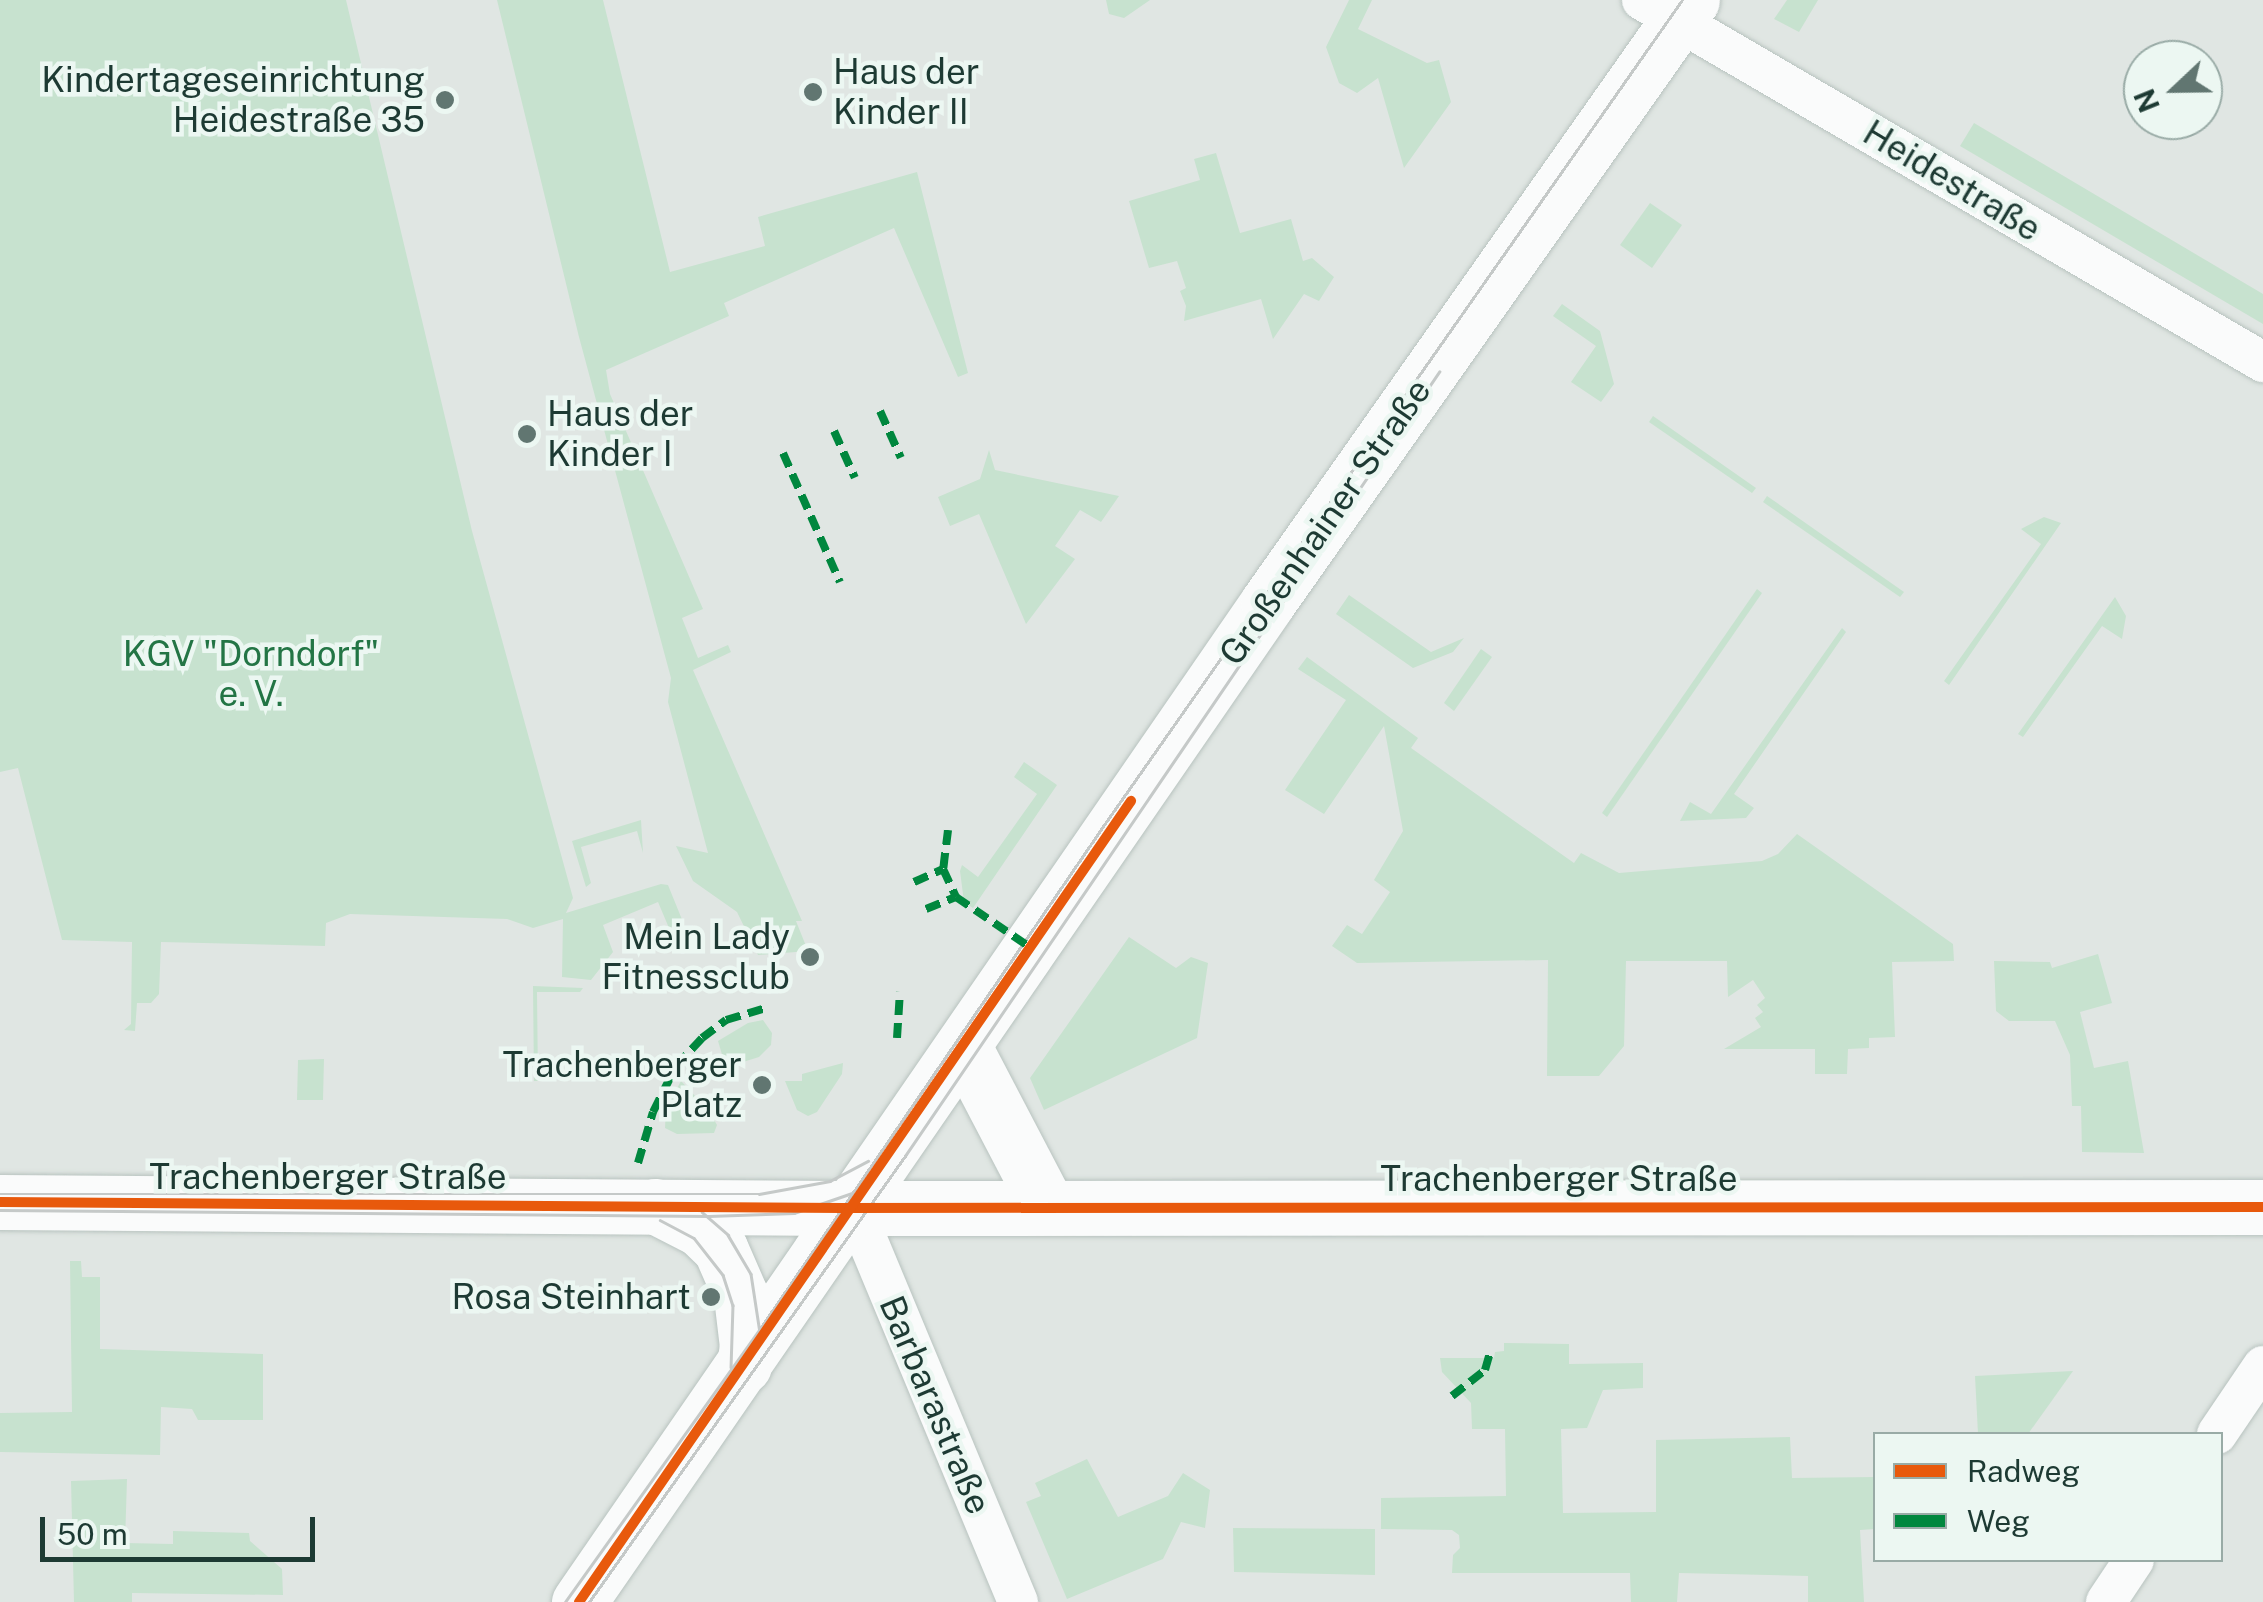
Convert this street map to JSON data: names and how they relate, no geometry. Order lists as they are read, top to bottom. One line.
{"streets":{"street":["Heidestraße","Großenhainer Straße","Trachenberger Straße","Barbarastraße"]},"crossings":[["Heidestraße","Großenhainer Straße"],["Trachenberger Straße","Barbarastraße"]],"parks":["KGV \"Dorndorf\" e. V."],"places":["Haus der Kinder II","Kindertageseinrichtung Heidestraße 35","Haus der Kinder I","Mein Lady Fitnessclub","Trachenberger Platz","Rosa Steinhart"],"legend":["Radweg","Weg"],"scale_bar":"50 m","north":"left"}
